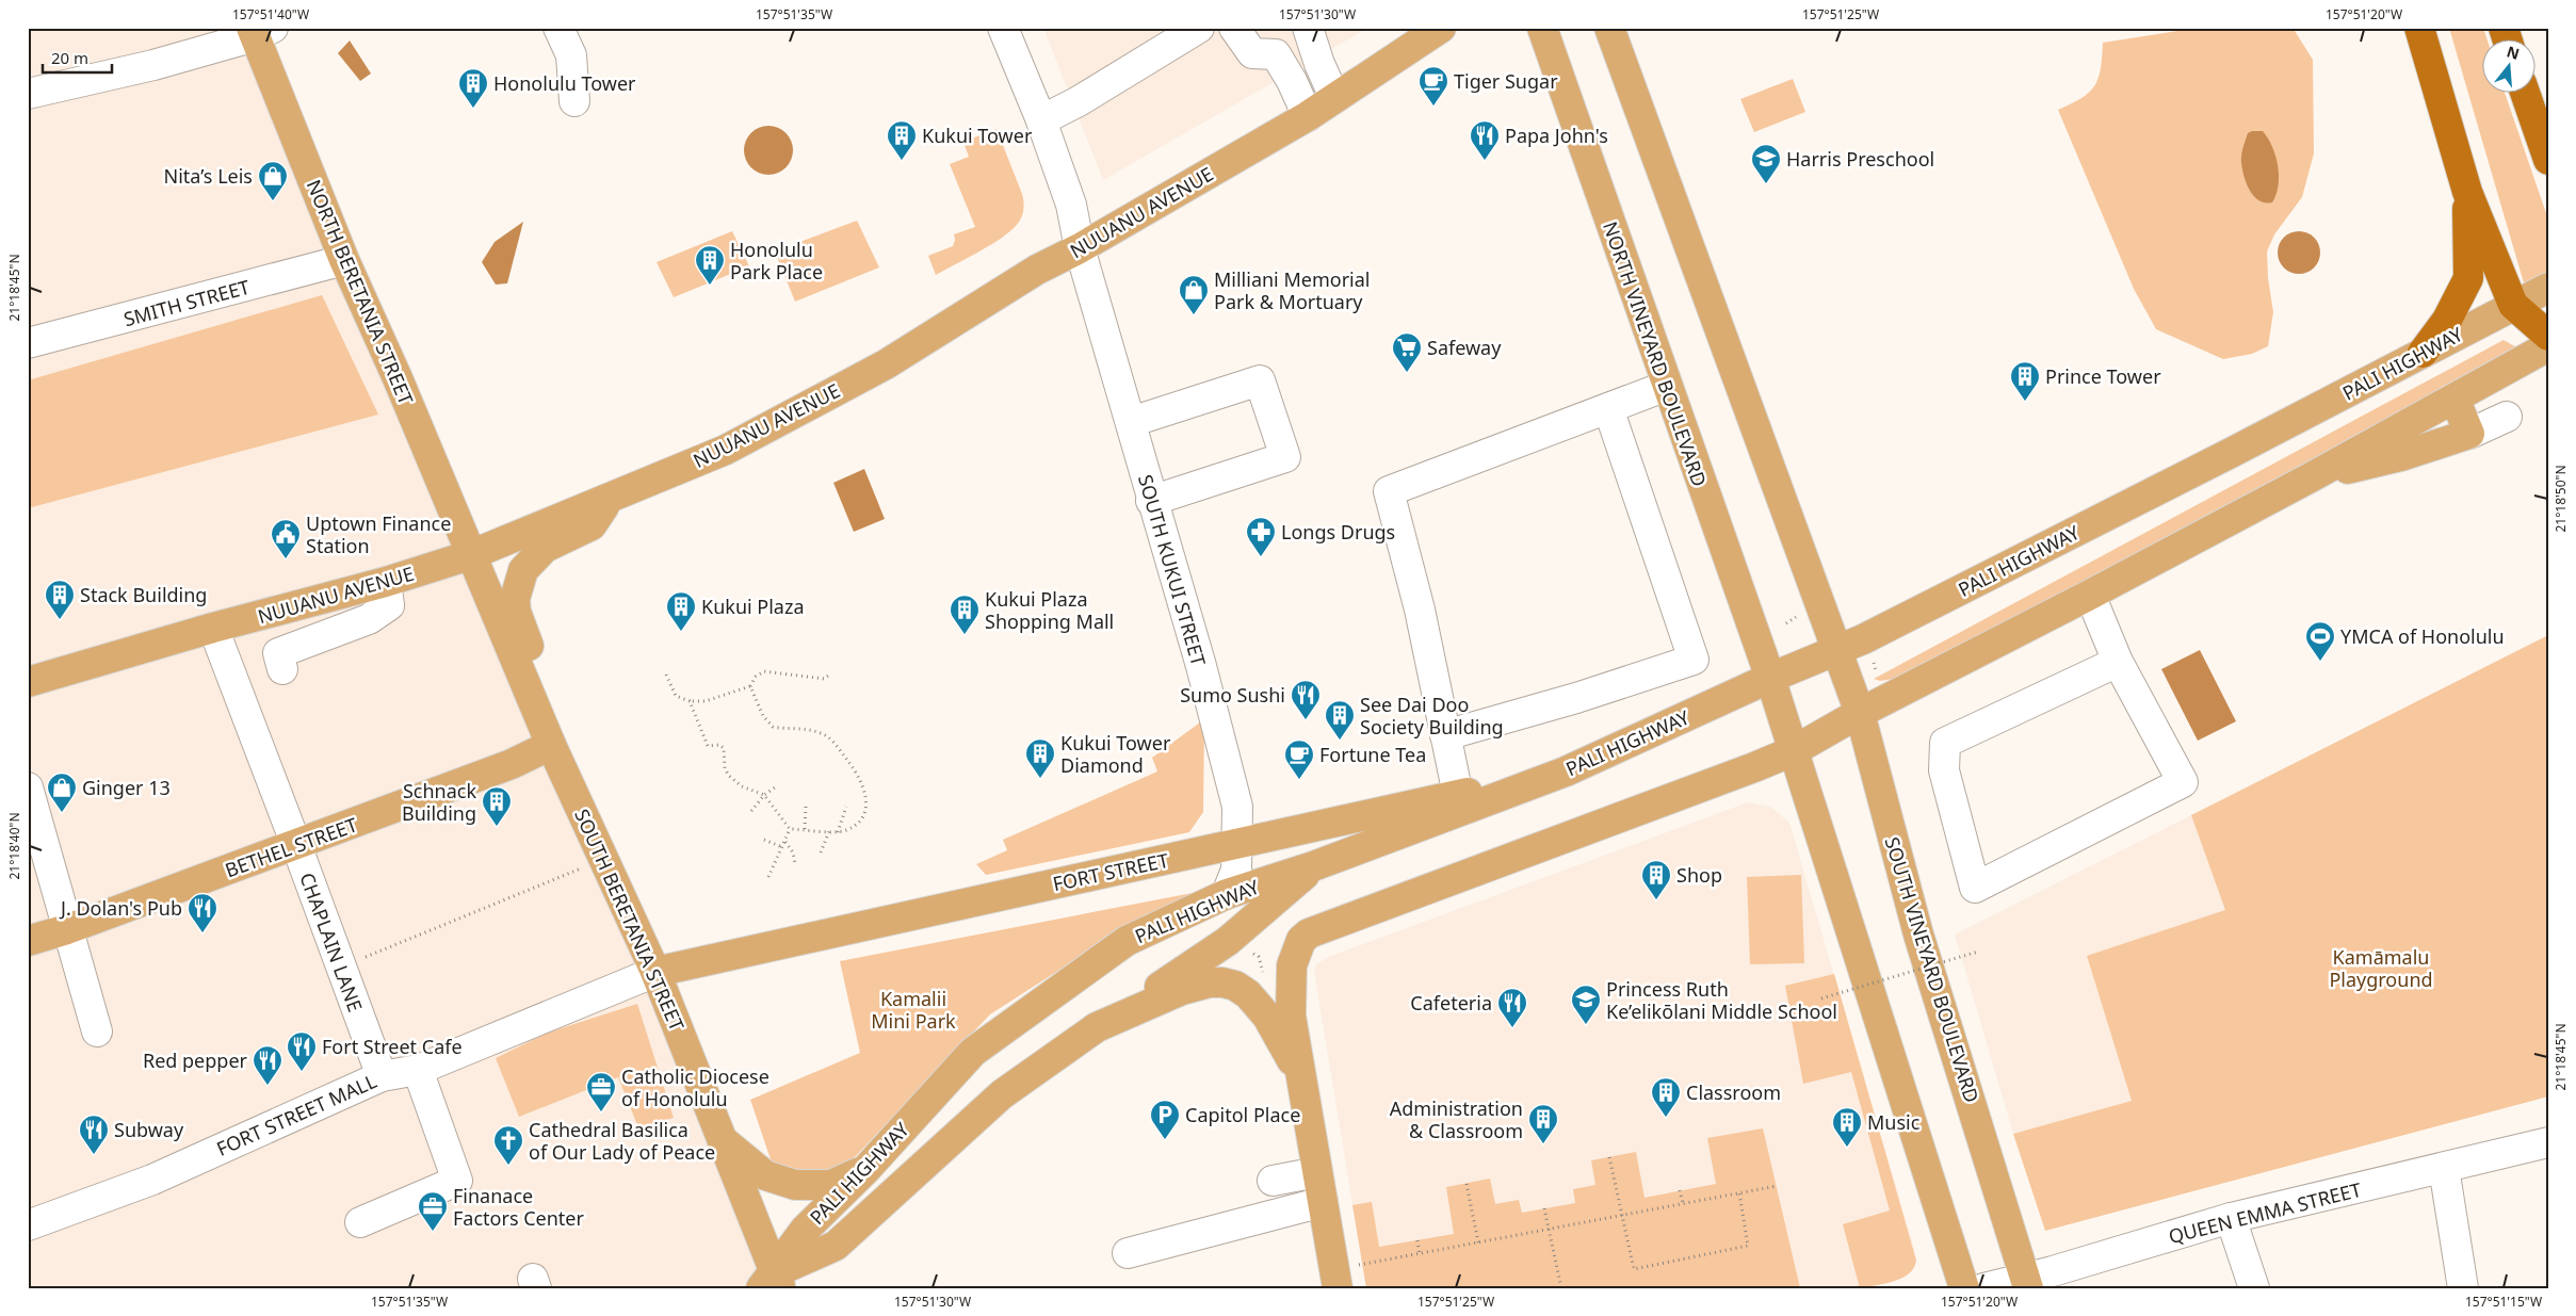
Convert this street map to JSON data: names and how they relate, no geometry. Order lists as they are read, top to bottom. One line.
{"streets":{"main road":["NUUANU AVENUE","NORTH BERETANIA STREET","NORTH VINEYARD BOULEVARD","PALI HIGHWAY","BETHEL STREET","FORT STREET","SOUTH BERETANIA STREET","SOUTH VINEYARD BOULEVARD"],"street":["SMITH STREET","SOUTH KUKUI STREET","CHAPLAIN LANE","FORT STREET MALL","QUEEN EMMA STREET"]},"crossings":[["NUUANU AVENUE","NORTH BERETANIA STREET"],["NUUANU AVENUE","SOUTH KUKUI STREET"],["NUUANU AVENUE","SOUTH BERETANIA STREET"],["NUUANU AVENUE","CHAPLAIN LANE"],["NORTH BERETANIA STREET","SMITH STREET"],["NORTH BERETANIA STREET","SOUTH BERETANIA STREET"],["NORTH VINEYARD BOULEVARD","PALI HIGHWAY"],["PALI HIGHWAY","SOUTH KUKUI STREET"],["PALI HIGHWAY","FORT STREET"],["PALI HIGHWAY","SOUTH BERETANIA STREET"],["PALI HIGHWAY","SOUTH VINEYARD BOULEVARD"],["SOUTH KUKUI STREET","FORT STREET"],["BETHEL STREET","SOUTH BERETANIA STREET"],["BETHEL STREET","CHAPLAIN LANE"],["FORT STREET","SOUTH BERETANIA STREET"],["FORT STREET","FORT STREET MALL"],["SOUTH BERETANIA STREET","FORT STREET MALL"],["CHAPLAIN LANE","FORT STREET MALL"],["SOUTH VINEYARD BOULEVARD","QUEEN EMMA STREET"]],"parks":["Kamāmalu Playground","Kamalii Mini Park"],"places":{"cafe":["Tiger Sugar","Fortune Tea"],"building":["Honolulu Tower","Kukui Tower","Honolulu Park Place","Prince Tower","Stack Building","Kukui Plaza","Kukui Plaza Shopping Mall","See Dai Doo Society Building","Kukui Tower Diamond","Schnack Building","Shop","Classroom","Administration & Classroom","Music"],"restaurant":["Papa John's","Sumo Sushi","J. Dolan's Pub","Cafeteria","Fort Street Cafe","Red pepper","Subway"],"school or university":["Harris Preschool","Princess Ruth Ke’elikōlani Middle School"],"shop":["Nita’s Leis","Milliani Memorial Park & Mortuary","Ginger 13"],"supermarket":["Safeway"],"pharmacy":["Longs Drugs"],"public building":["Uptown Finance Station"],"sports":["YMCA of Honolulu"],"office":["Catholic Diocese of Honolulu","Finanace Factors Center"],"parking":["Capitol Place"],"church":["Cathedral Basilica of Our Lady of Peace"]},"scale_bar":"20 m","north":"top","coordinates":["157°51'40\"W","157°51'35\"W","157°51'30\"W","157°51'25\"W","157°51'20\"W","21°18'45\"N","21°18'50\"N","21°18'40\"N","157°51'15\"W"]}
